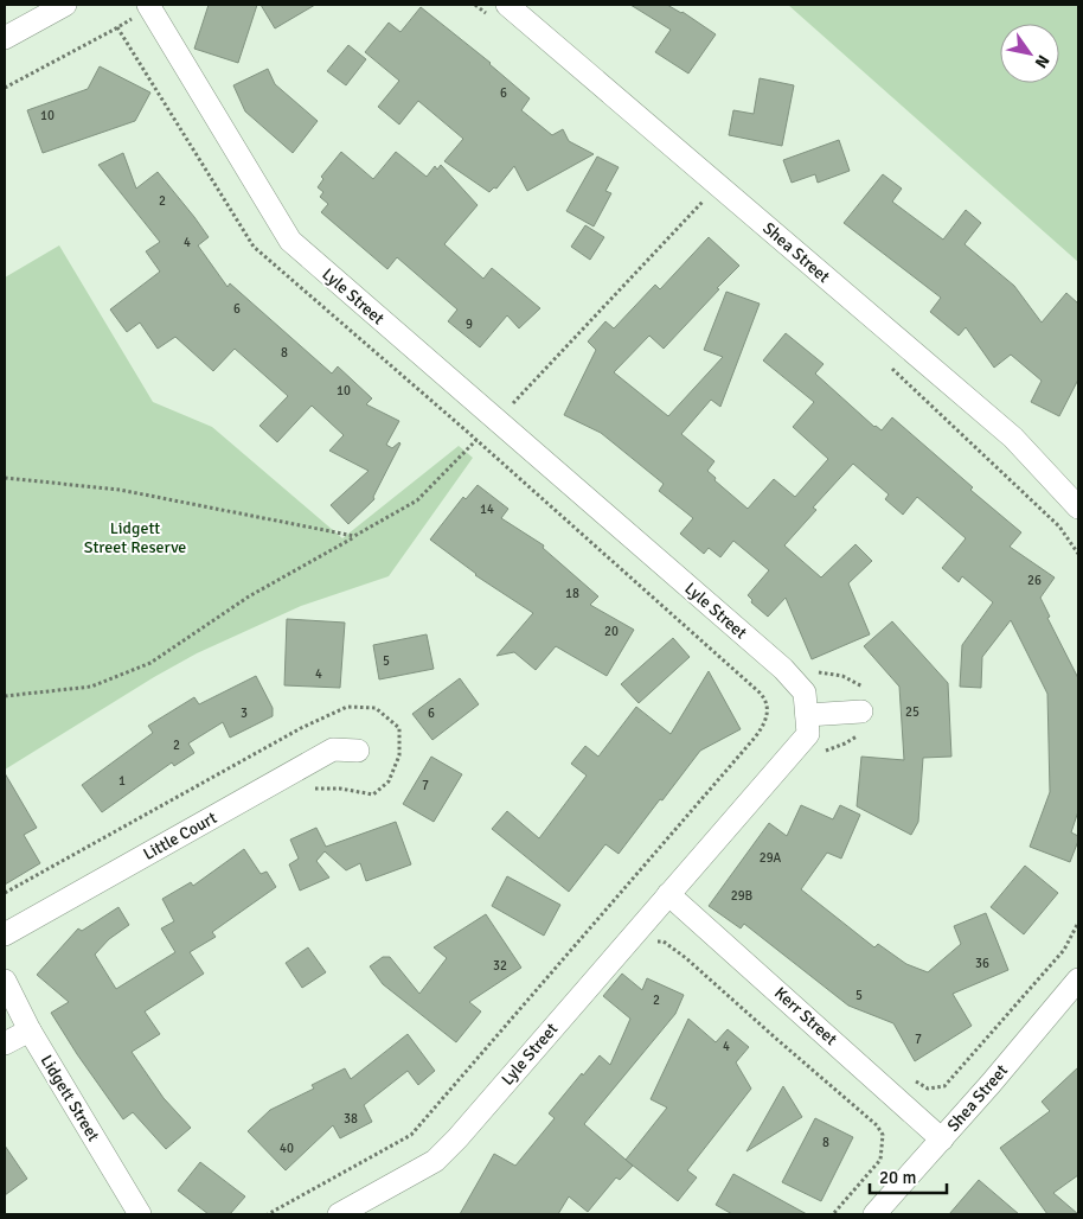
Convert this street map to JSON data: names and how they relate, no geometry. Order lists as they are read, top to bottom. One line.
{"streets":{"street":["Shea Street","Lyle Street","Little Court","Kerr Street","Lidgett Street"]},"crossings":[["Shea Street","Kerr Street"],["Lyle Street","Kerr Street"]],"parks":["Lidgett Street Reserve"],"house_numbers":["6","10","2","4","6","9","8","10","14","26","18","20","5","4","25","3","6","2","1","7","29A","29B","36","32","5","2","7","4","38","8","40"],"scale_bar":"20 m","north":"bottom right"}
